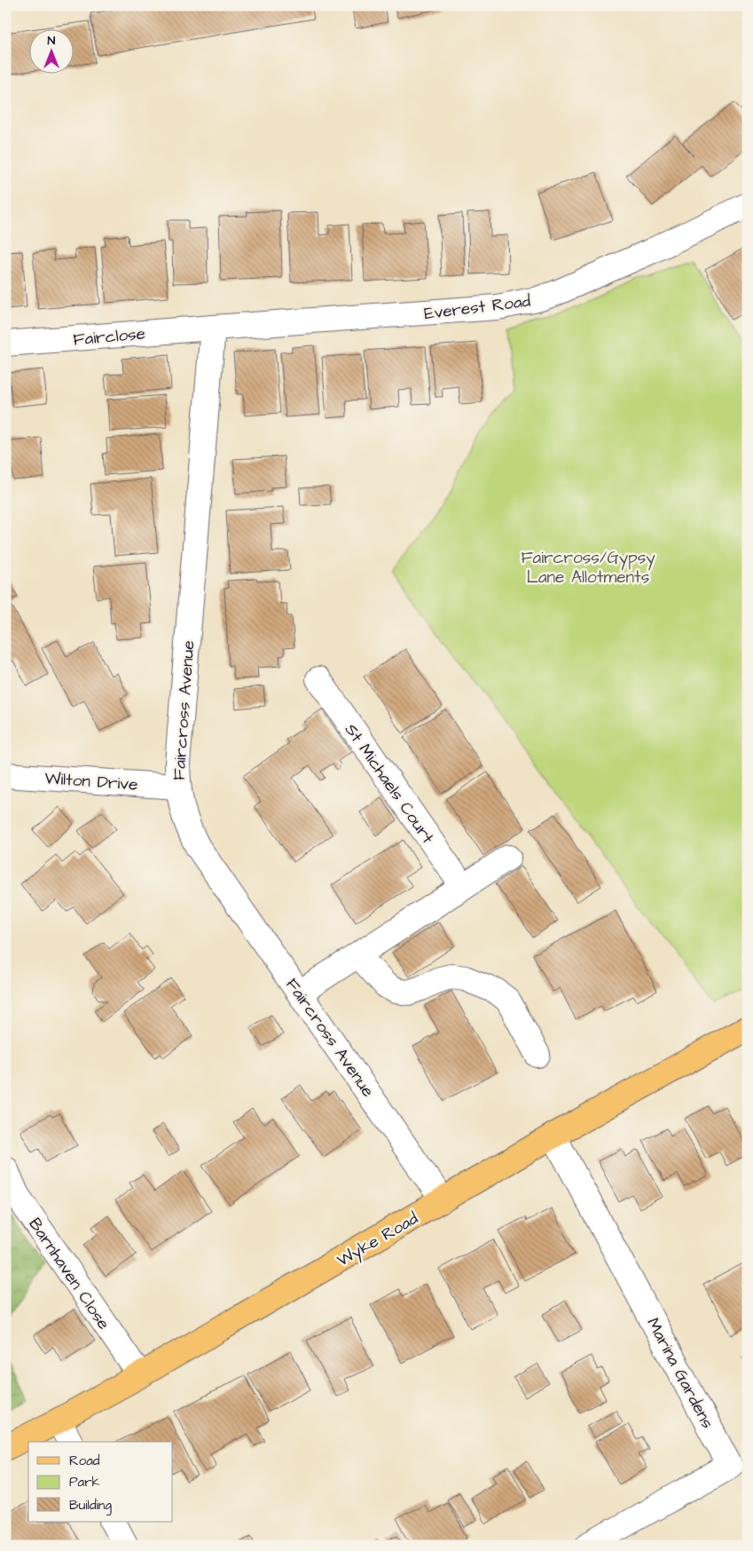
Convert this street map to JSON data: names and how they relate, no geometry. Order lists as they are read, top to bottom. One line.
{"streets":{"main road":["Wyke Road"],"street":["Everest Road","Fairclose","Faircross Avenue","Wilton Drive","St Michaels Court","Barnhaven Close","Marina Gardens"]},"crossings":[["Everest Road","Fairclose"],["Everest Road","Faircross Avenue"],["Fairclose","Faircross Avenue"],["Faircross Avenue","Wilton Drive"],["Faircross Avenue","Wyke Road"],["Wyke Road","Barnhaven Close"],["Wyke Road","Marina Gardens"]],"parks":["Faircross/Gypsy Lane Allotments"],"legend":["Road","Park","Building"],"north":"top"}
